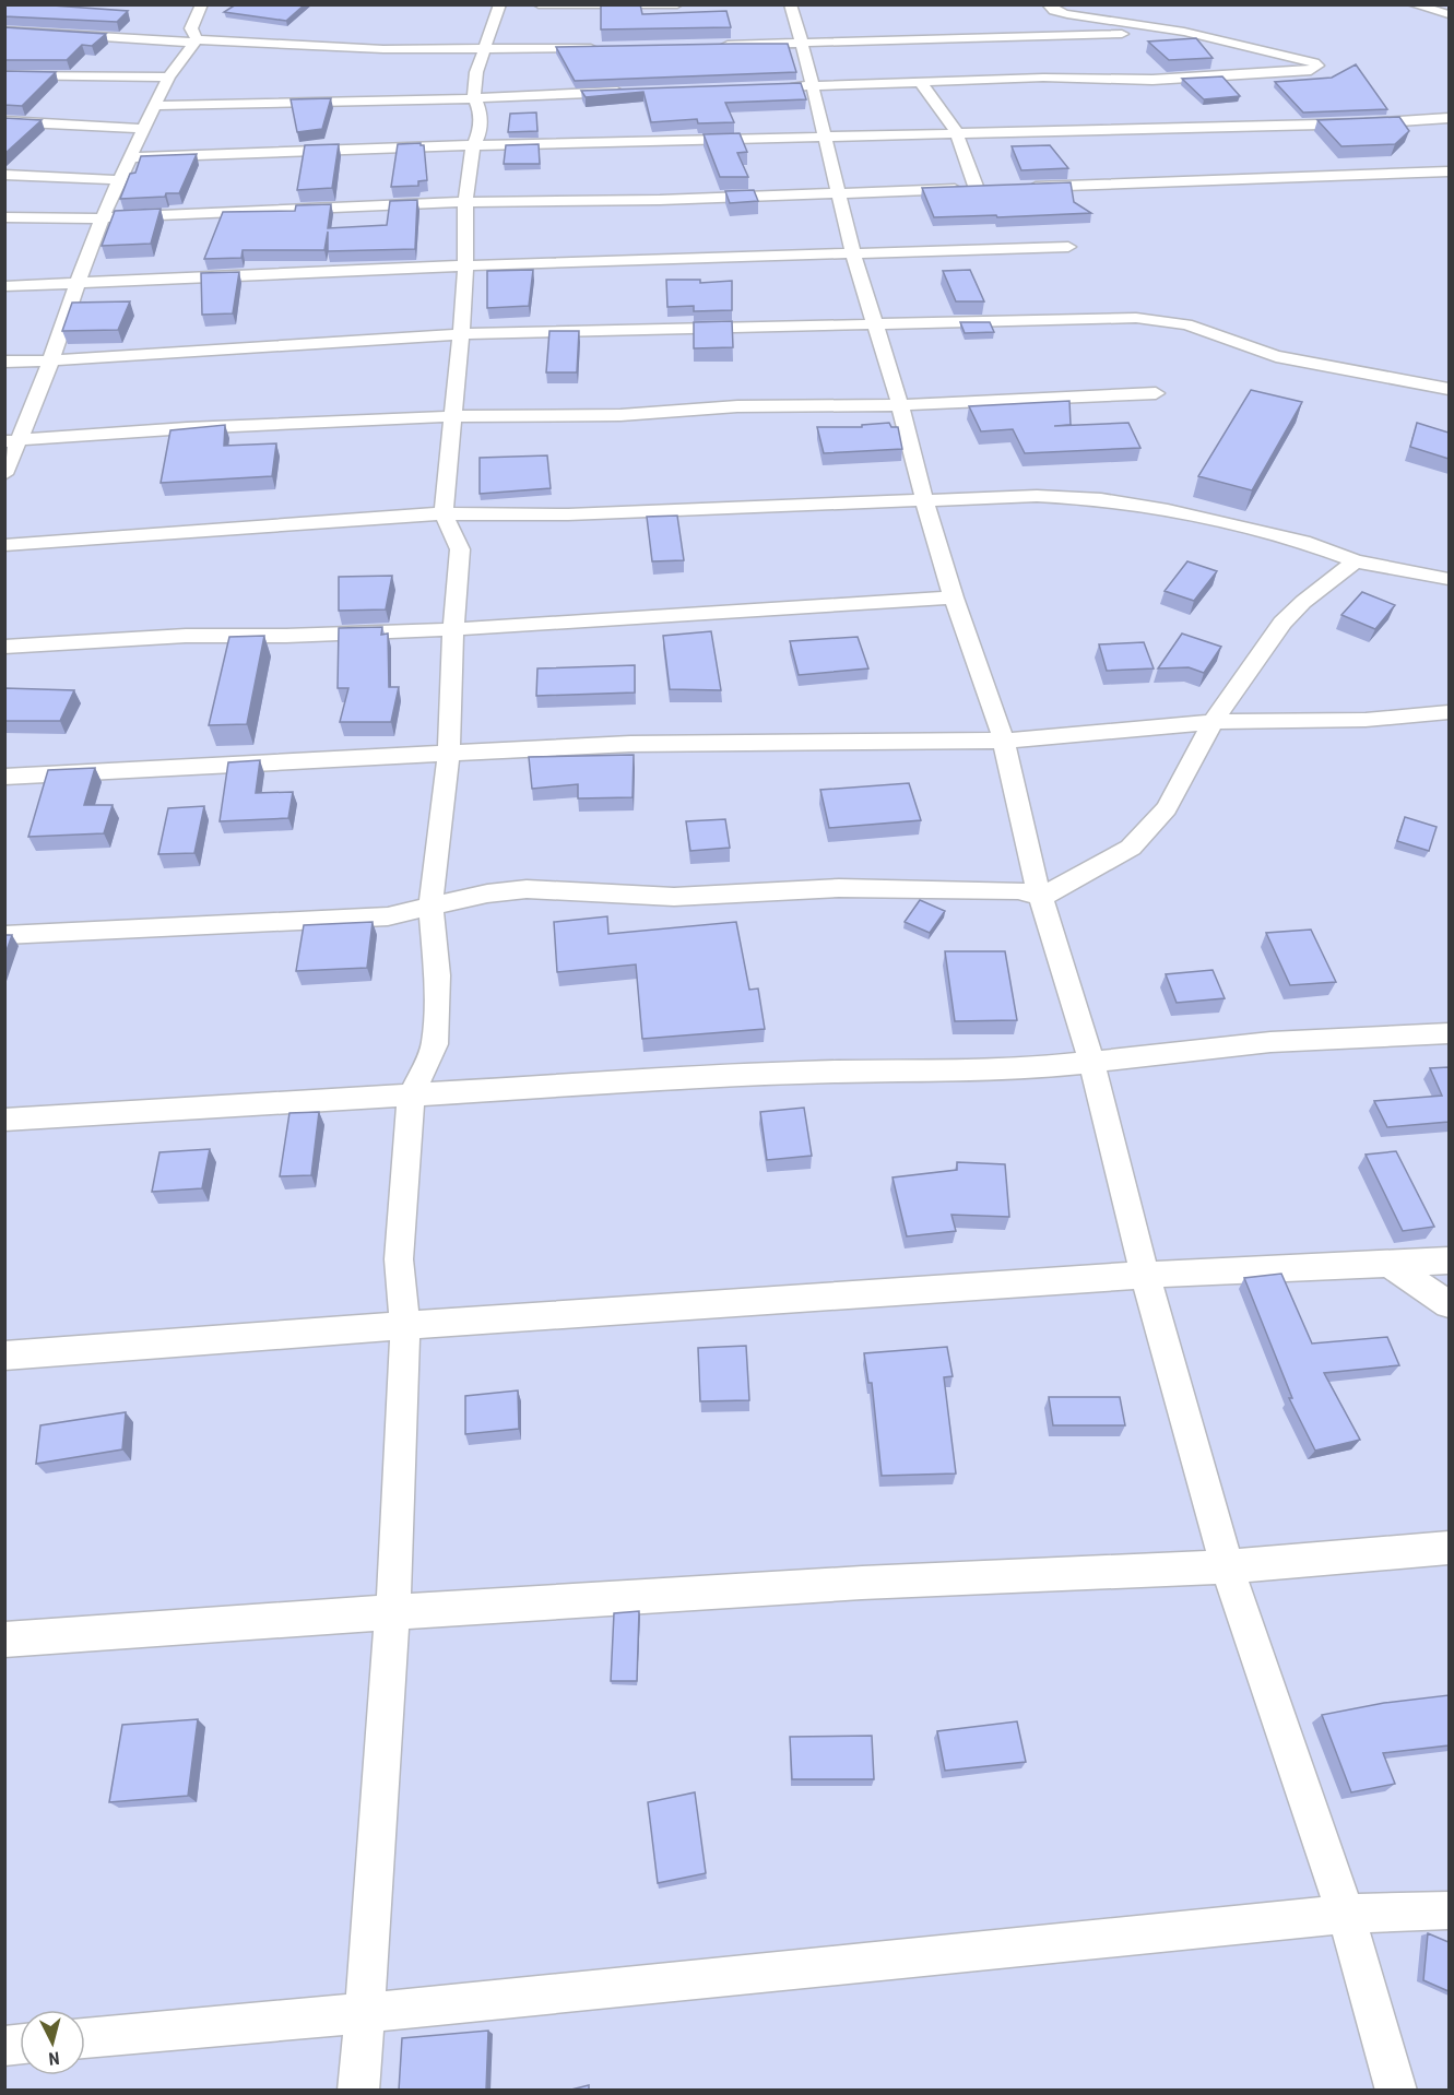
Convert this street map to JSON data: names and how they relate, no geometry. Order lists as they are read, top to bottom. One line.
{"north":"bottom"}
